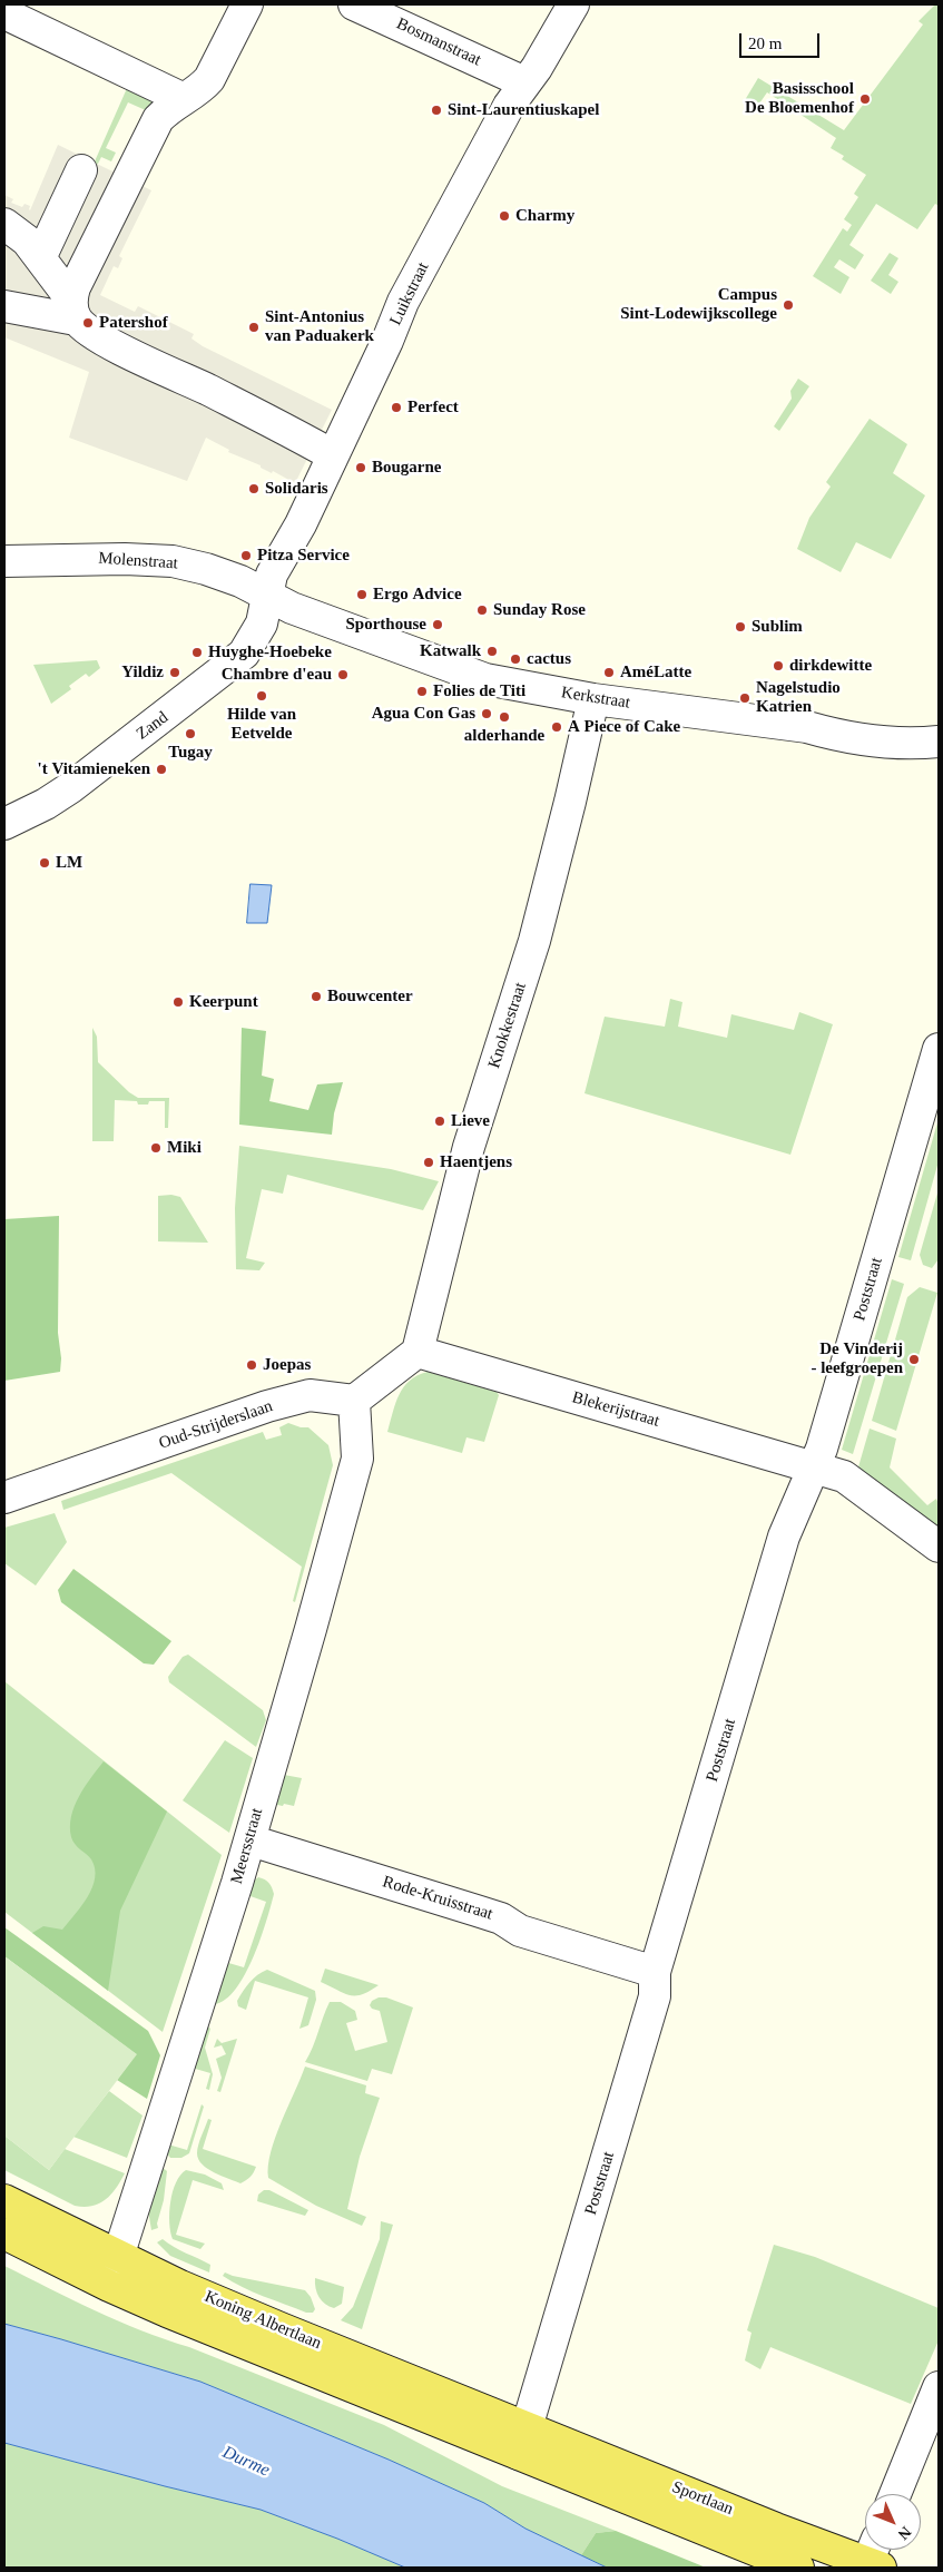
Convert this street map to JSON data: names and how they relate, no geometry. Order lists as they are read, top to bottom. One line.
{"streets":{"main road":["Koning Albertlaan","Sportlaan"],"street":["Bosmanstraat","Luikstraat","Molenstraat","Kerkstraat","Zand","Knokkestraat","Poststraat","Blekerijstraat","Oud-Strijderslaan","Meersstraat","Rode-Kruisstraat"]},"crossings":[["Bosmanstraat","Luikstraat"],["Luikstraat","Molenstraat"],["Luikstraat","Kerkstraat"],["Luikstraat","Zand"],["Molenstraat","Kerkstraat"],["Molenstraat","Zand"],["Kerkstraat","Zand"],["Kerkstraat","Knokkestraat"],["Knokkestraat","Blekerijstraat"],["Poststraat","Blekerijstraat"],["Poststraat","Rode-Kruisstraat"],["Poststraat","Koning Albertlaan"],["Poststraat","Sportlaan"],["Oud-Strijderslaan","Meersstraat"],["Meersstraat","Rode-Kruisstraat"],["Meersstraat","Koning Albertlaan"],["Koning Albertlaan","Sportlaan"]],"water":["Durme"],"places":["Basisschool De Bloemenhof","Sint-Laurentiuskapel","Charmy","Campus Sint-Lodewijkscollege","Patershof","Sint-Antonius van Paduakerk","Perfect","Bougarne","Solidaris","Pitza Service","Ergo Advice","Sunday Rose","Sporthouse","Sublim","Katwalk","Huyghe-Hoebeke","cactus","dirkdewitte","Yildiz","AméLatte","Chambre d'eau","Folies de Titi","Hilde van Eetvelde","Nagelstudio Katrien","Agua Con Gas","alderhande","A Piece of Cake","Tugay","'t Vitamieneken","LM","Bouwcenter","Keerpunt","Lieve","Miki","Haentjens","De Vinderij - leefgroepen","Joepas"],"scale_bar":"20 m","north":"bottom right"}
